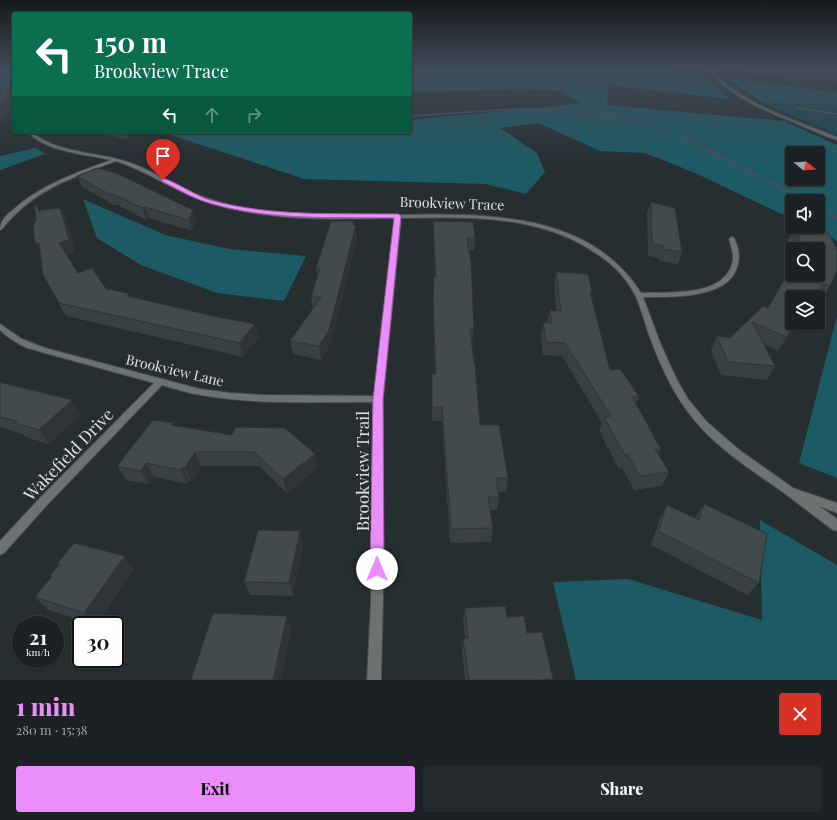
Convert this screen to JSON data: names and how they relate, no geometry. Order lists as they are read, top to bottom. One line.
{"streets":{"street":["Brookview Trace","Brookview Lane","Wakefield Drive","Brookview Trail"]},"crossings":[["Brookview Trace","Brookview Trail"],["Brookview Lane","Wakefield Drive"],["Brookview Lane","Brookview Trail"]],"north":"right","page":{"turn":["150 m","Brookview Trace"],"speed":"21 km/h","limit":"30","heading":["1 min","280 m · 15:38"],"buttons":["Exit","Share"]}}
